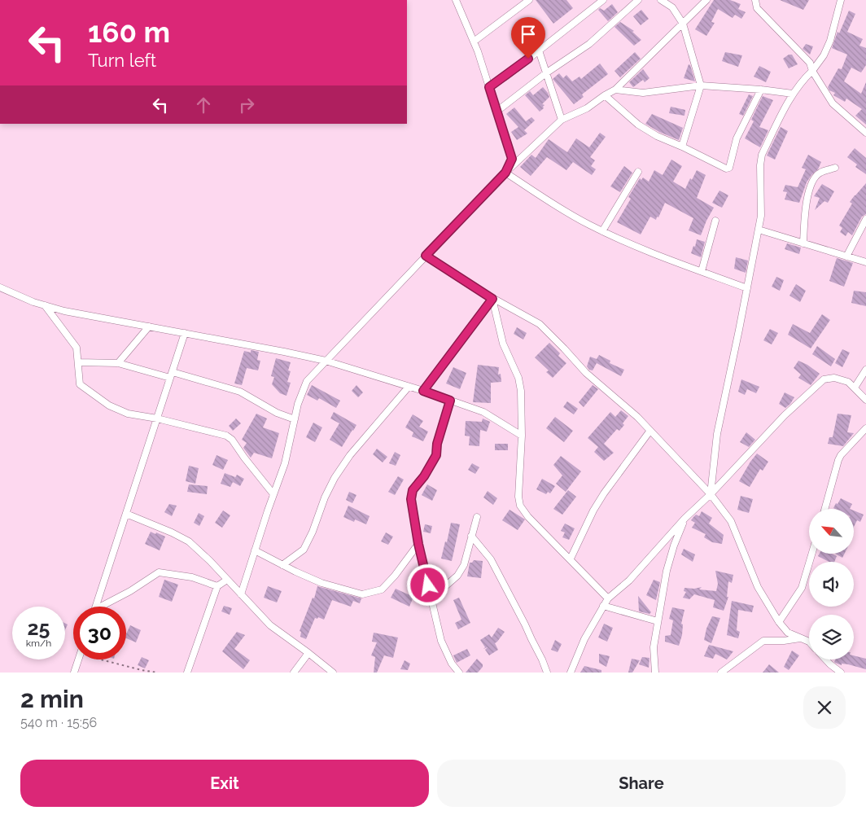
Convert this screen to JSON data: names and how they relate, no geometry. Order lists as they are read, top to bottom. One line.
{"north":"top left","page":{"turn":["160 m","Turn left"],"speed":"25 km/h","limit":"30","heading":["2 min","540 m · 15:56"],"buttons":["Exit","Share"]}}
